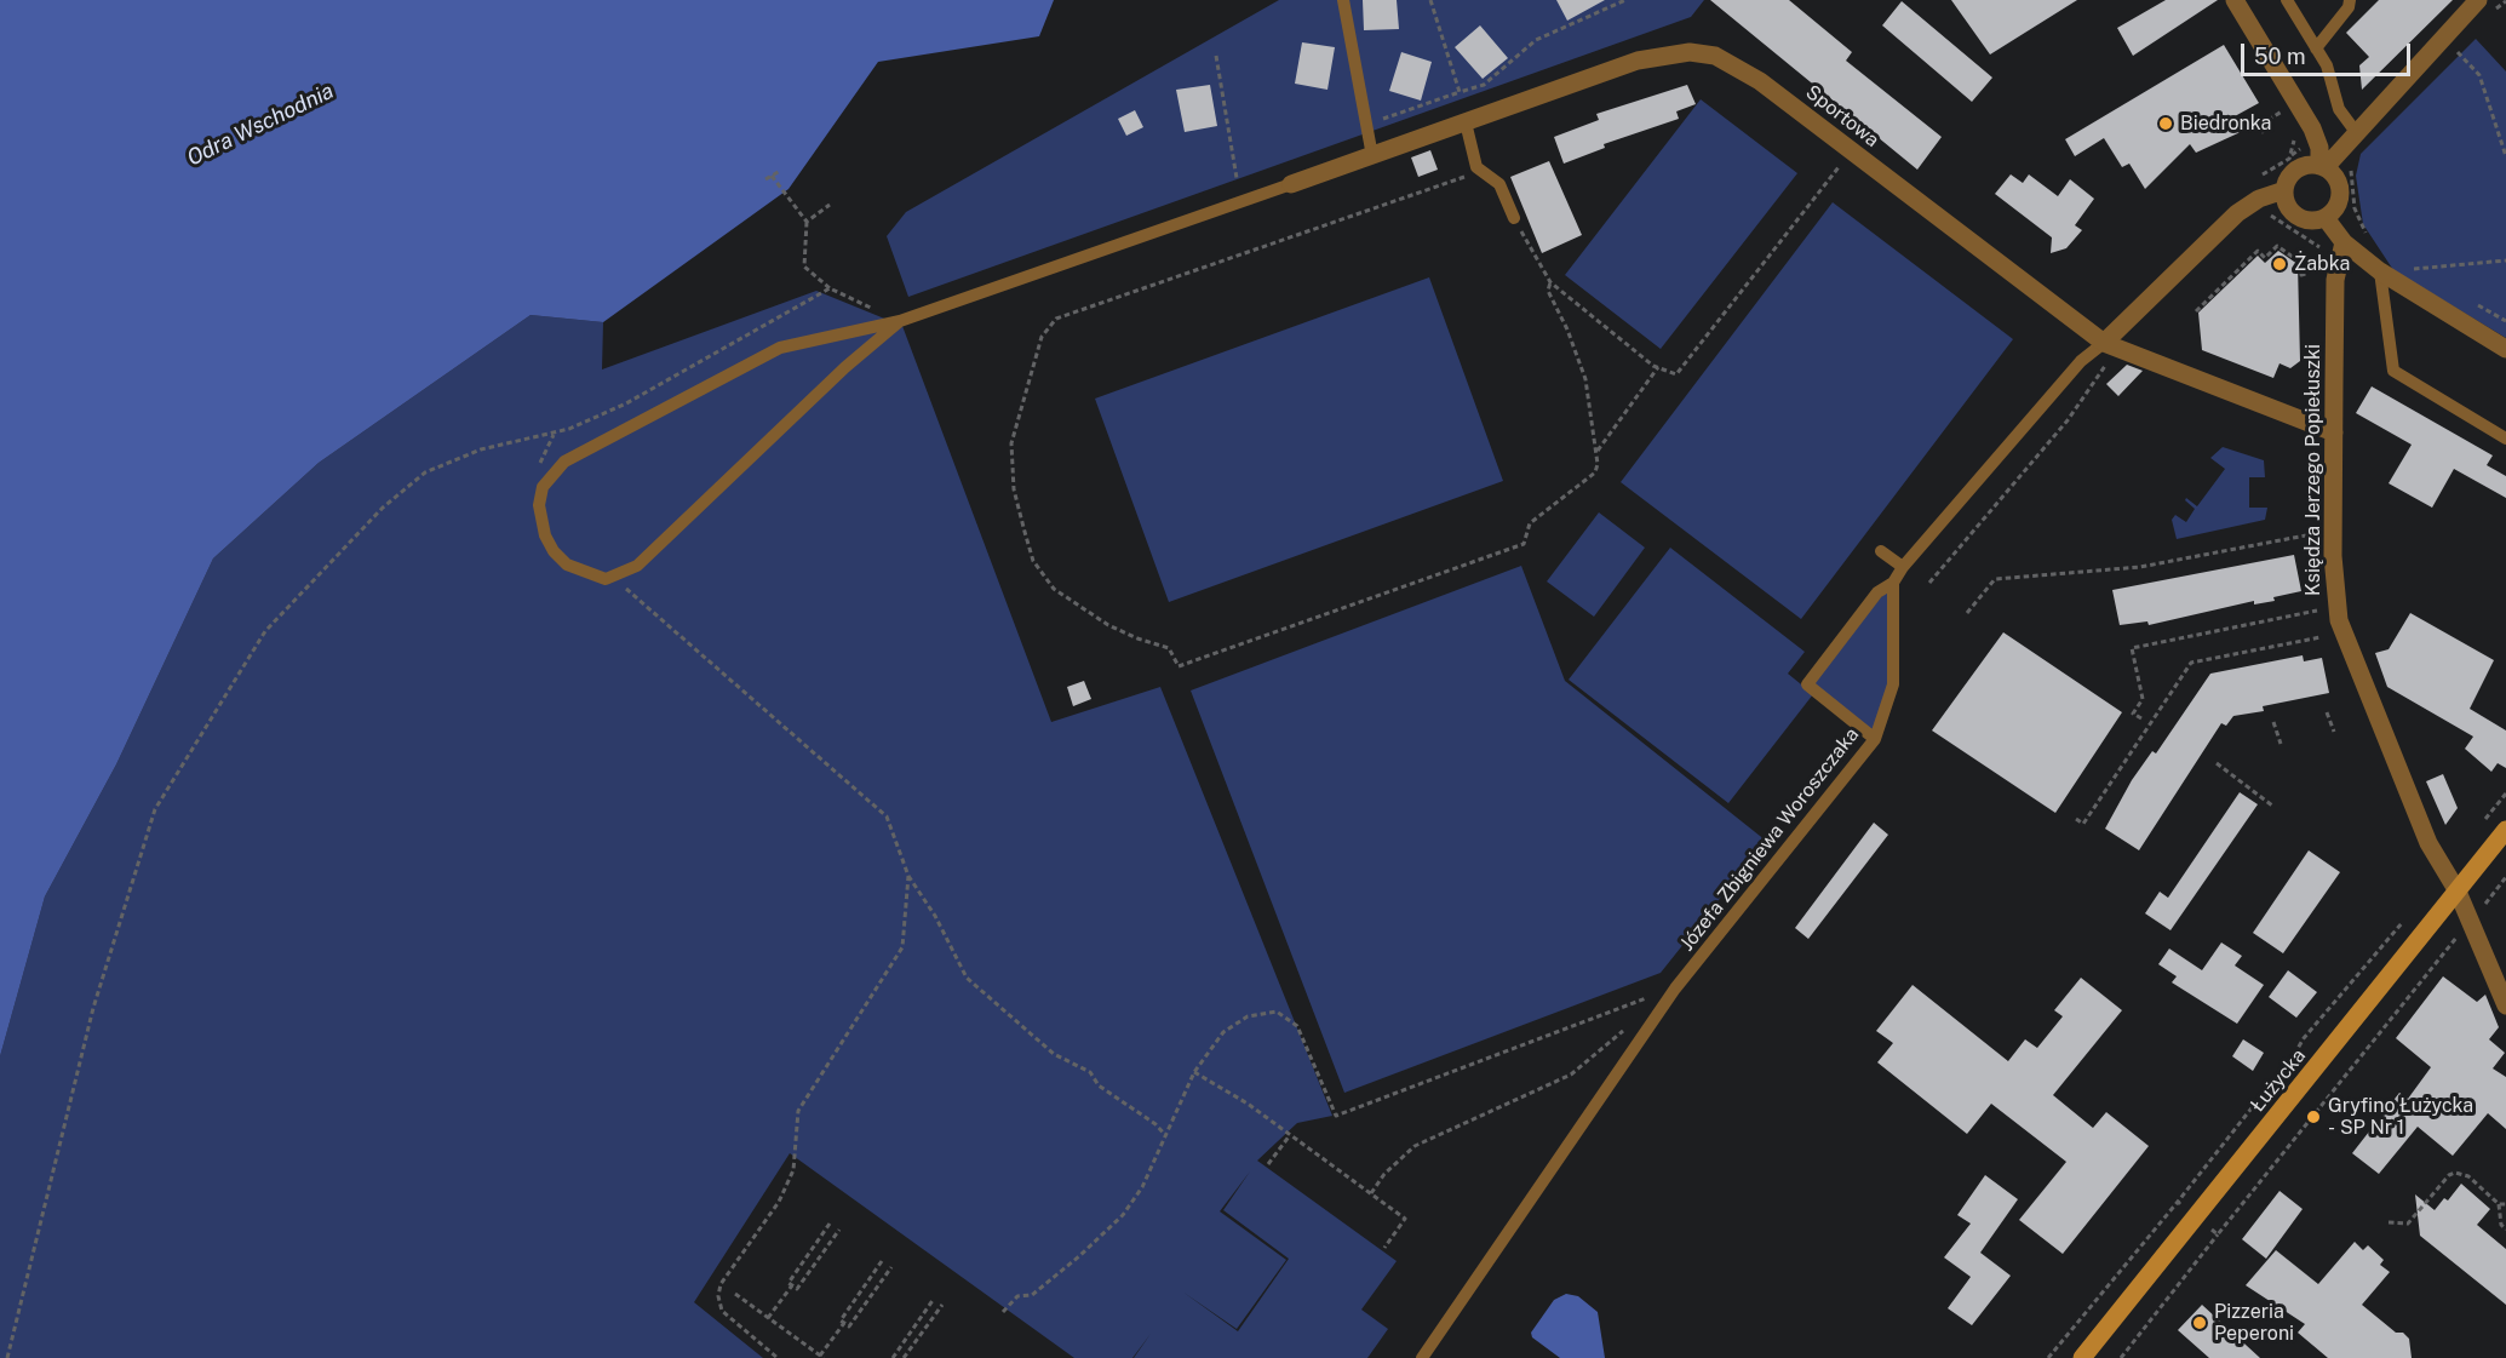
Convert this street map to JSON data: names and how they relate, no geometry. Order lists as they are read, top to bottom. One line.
{"streets":{"street":["Sportowa","Księdza Jerzego Popiełuszki","Łużycka"],"lane":["Józefa Zbigniewa Woroszczaka"]},"crossings":[["Sportowa","Księdza Jerzego Popiełuszki"],["Księdza Jerzego Popiełuszki","Łużycka"]],"water":["Odra Wschodnia"],"places":["Biedronka","Żabka","Gryfino Łużycka - SP Nr 1","Pizzeria Peperoni"],"scale_bar":"50 m"}
